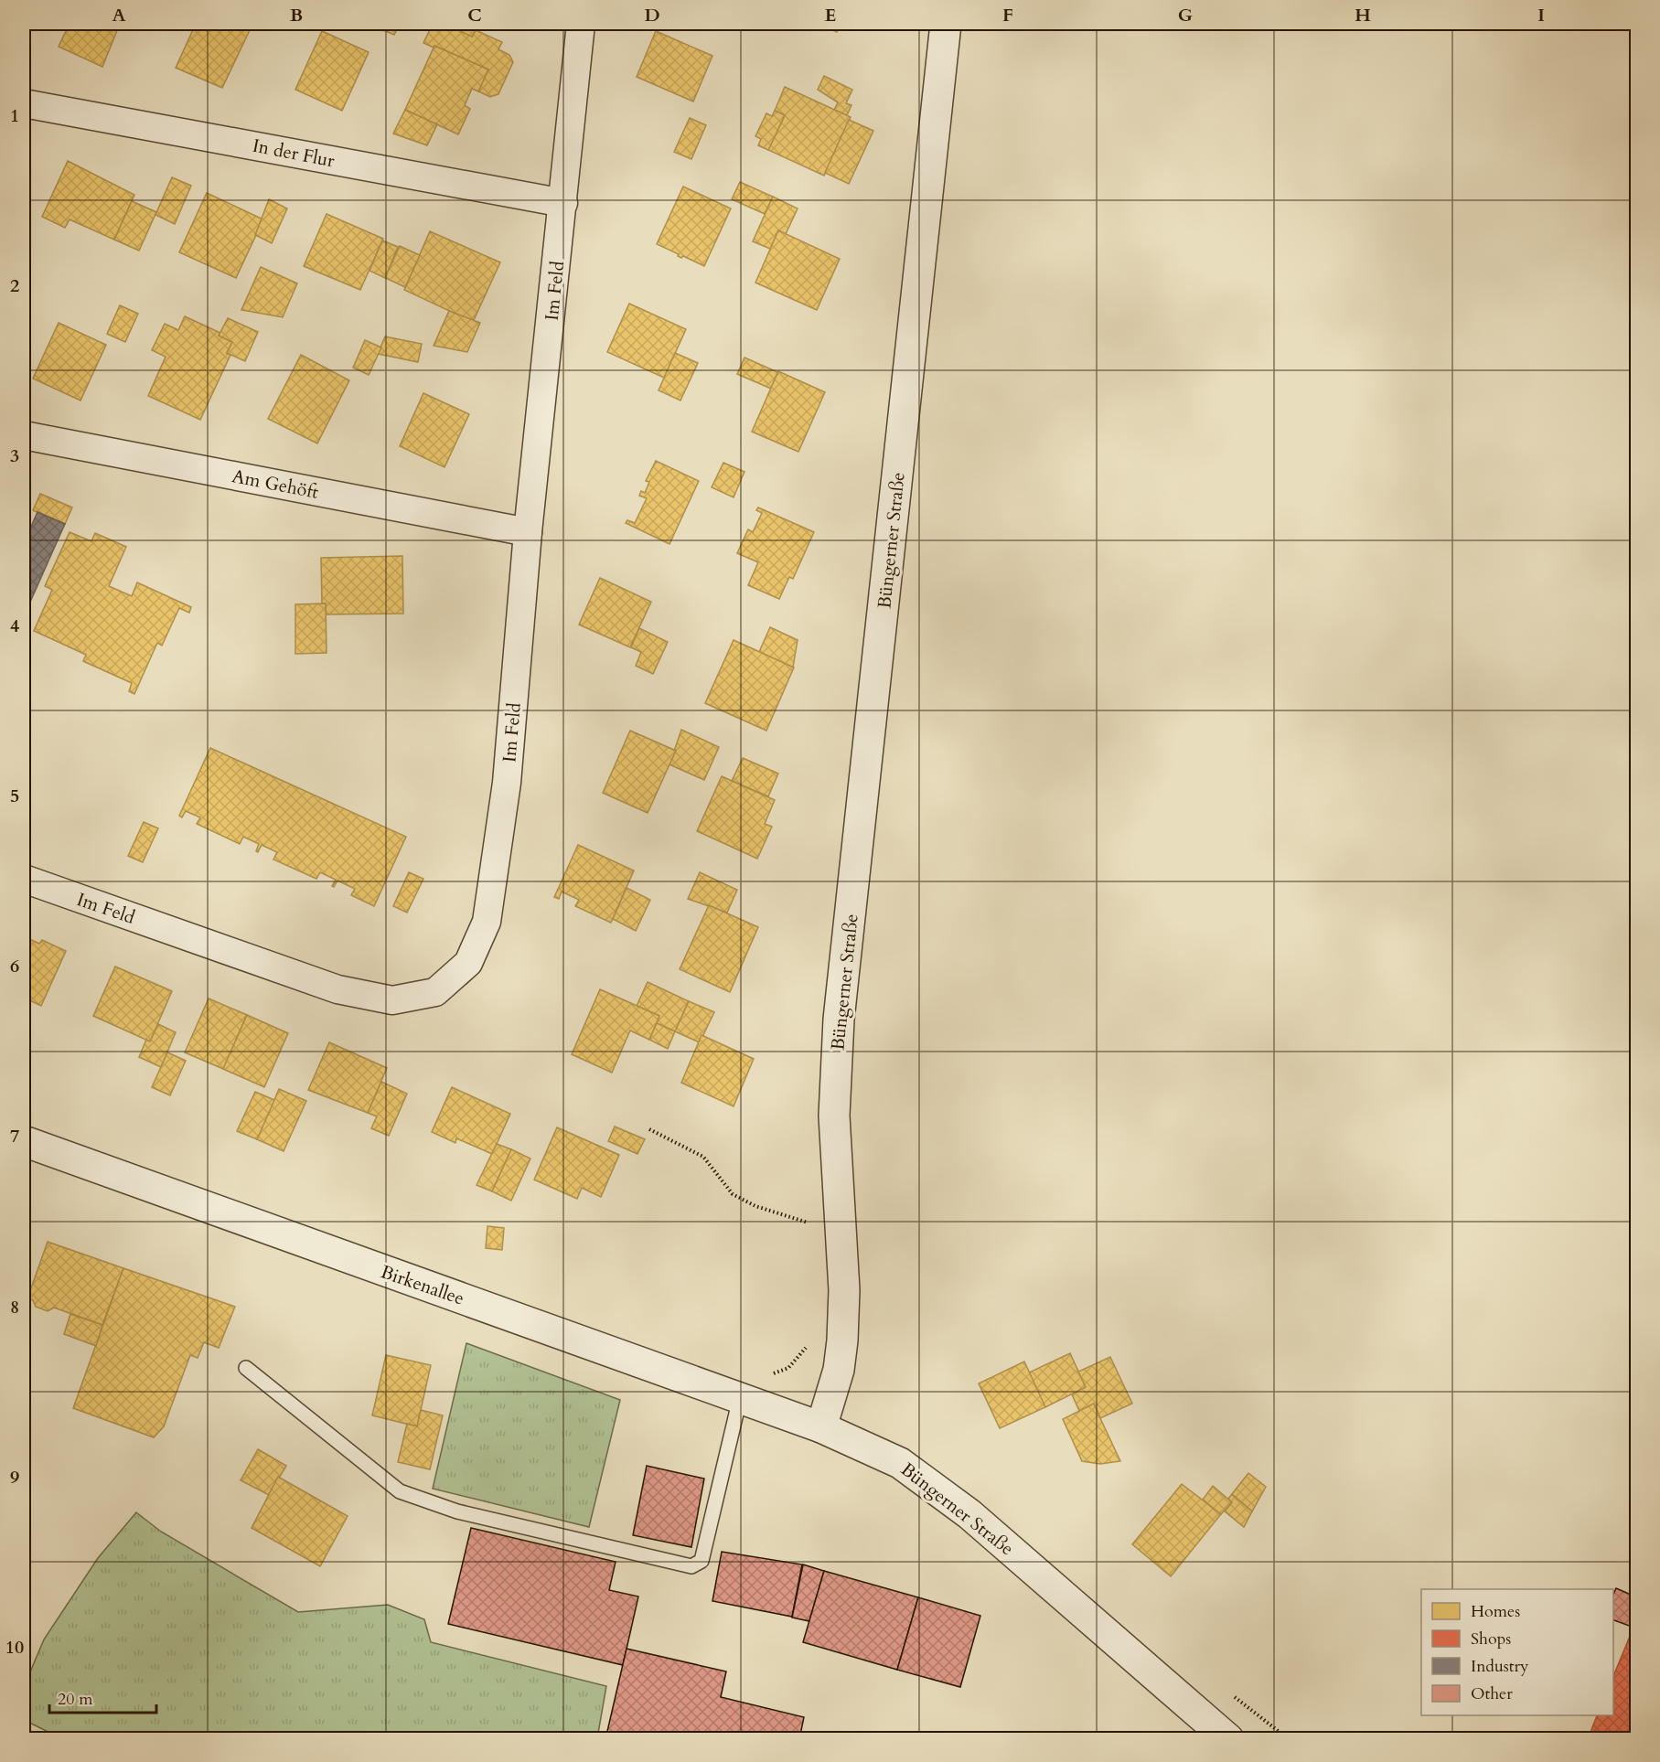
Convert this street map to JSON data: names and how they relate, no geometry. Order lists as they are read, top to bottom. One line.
{"streets":{"street":["In der Flur","Im Feld","Am Gehöft","Büngerner Straße","Birkenallee"]},"crossings":[["In der Flur","Im Feld"],["Im Feld","Am Gehöft"],["Büngerner Straße","Birkenallee"]],"legend":["Homes","Shops","Industry","Other"],"scale_bar":"20 m","grid":{"columns":["A","B","C","D","E","F","G","H","I"],"rows":["1","2","3","4","5","6","7","8","9","10"]}}
